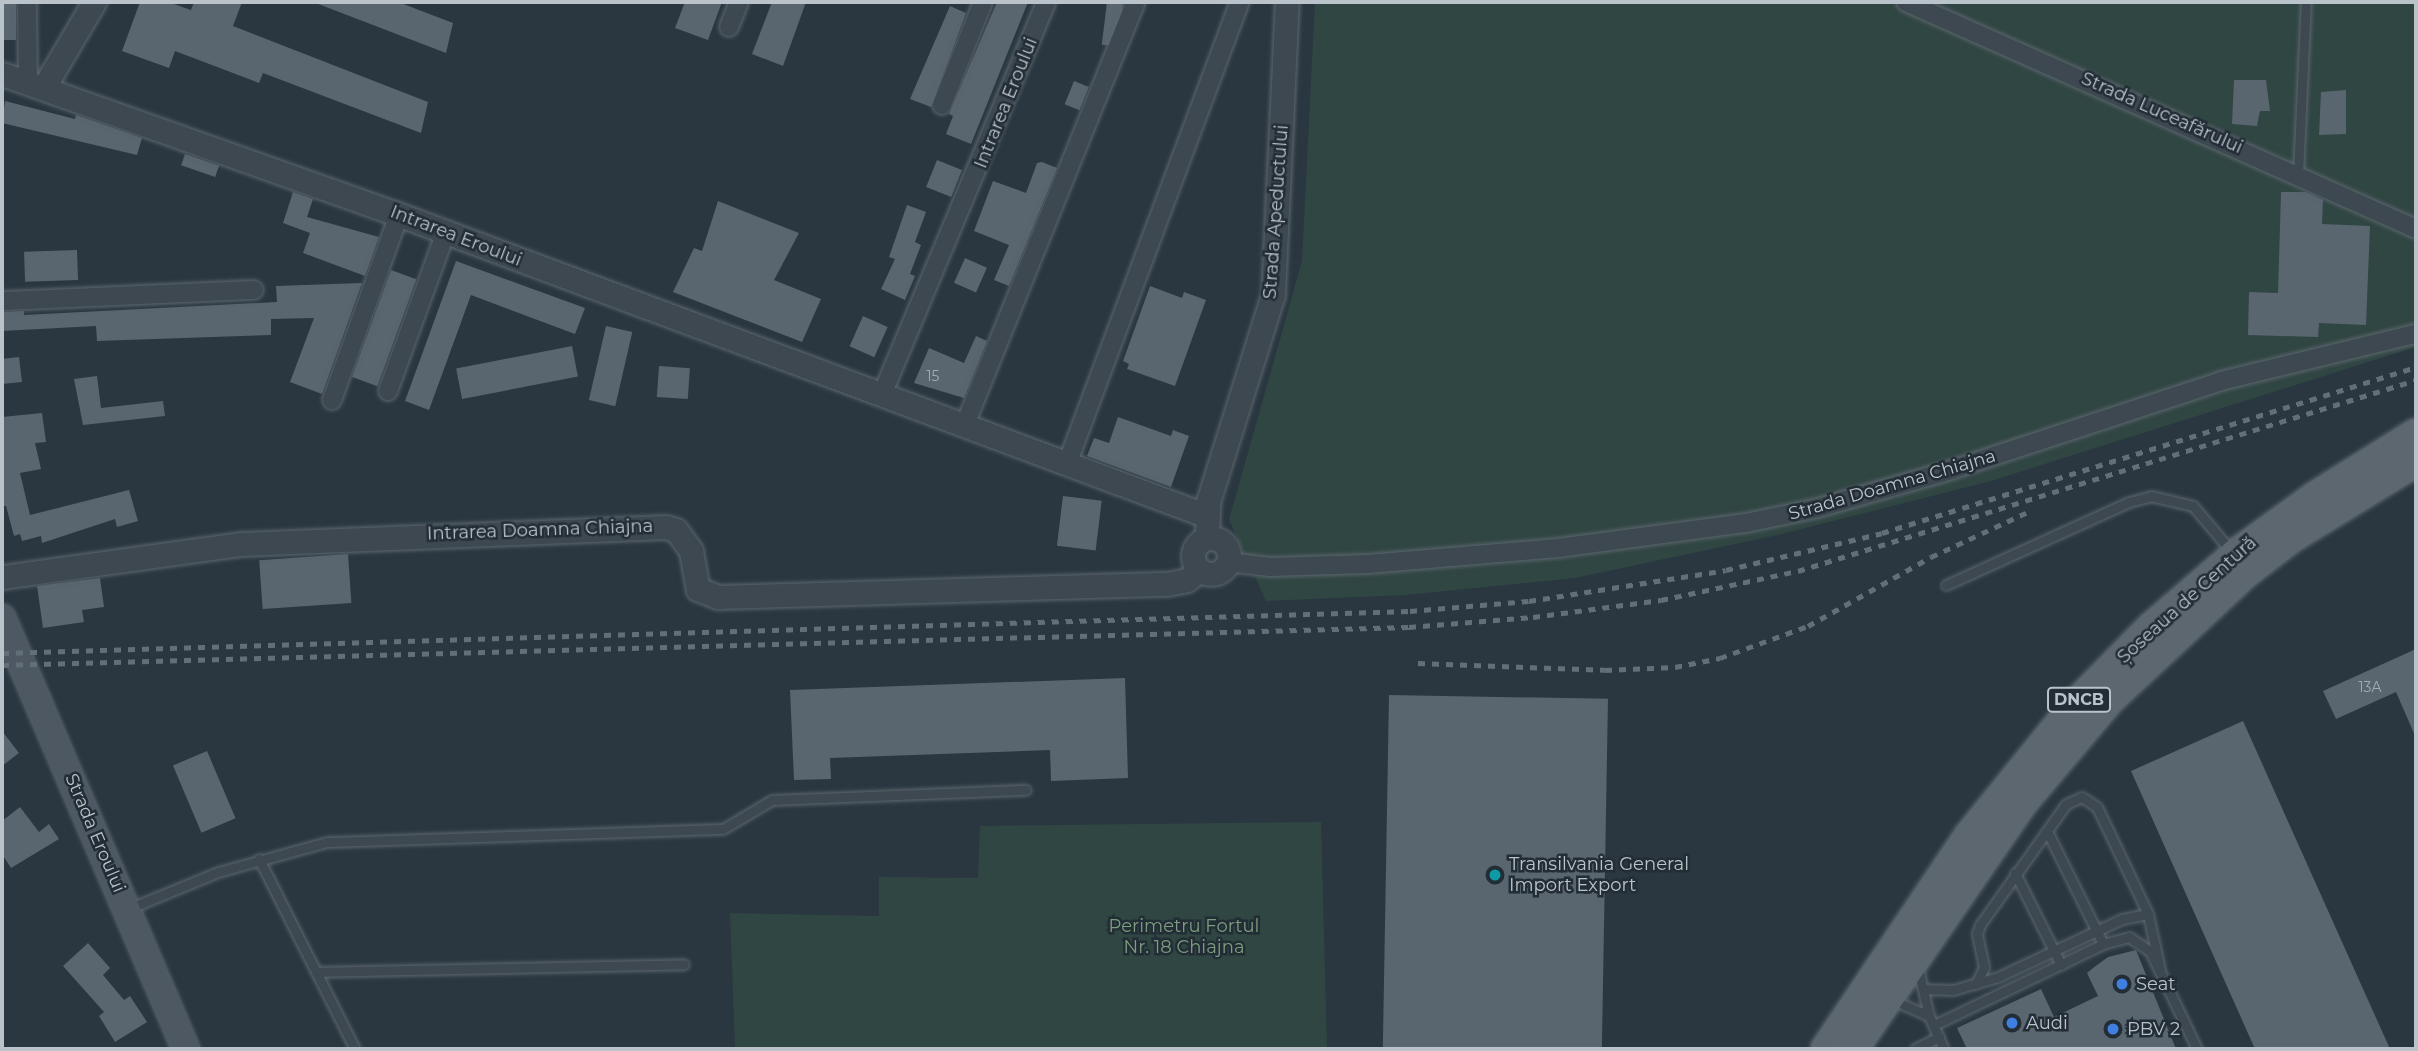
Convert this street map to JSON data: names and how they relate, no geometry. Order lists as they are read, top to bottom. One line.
{"streets":{"main road":["Șoseaua de Centură","DNCB","Strada Eroului"],"street":["Intrarea Eroului","Strada Luceafărului","Strada Apeductului","Strada Doamna Chiajna","Intrarea Doamna Chiajna"]},"crossings":[["Intrarea Eroului","Strada Apeductului"],["Strada Apeductului","Strada Doamna Chiajna"],["Strada Apeductului","Intrarea Doamna Chiajna"],["Strada Doamna Chiajna","Intrarea Doamna Chiajna"]],"parks":["Perimetru Fortul Nr. 18 Chiajna"],"places":["Transilvania General Import Export","Seat","Audi","PBV 2"],"house_numbers":["15","13A"]}
